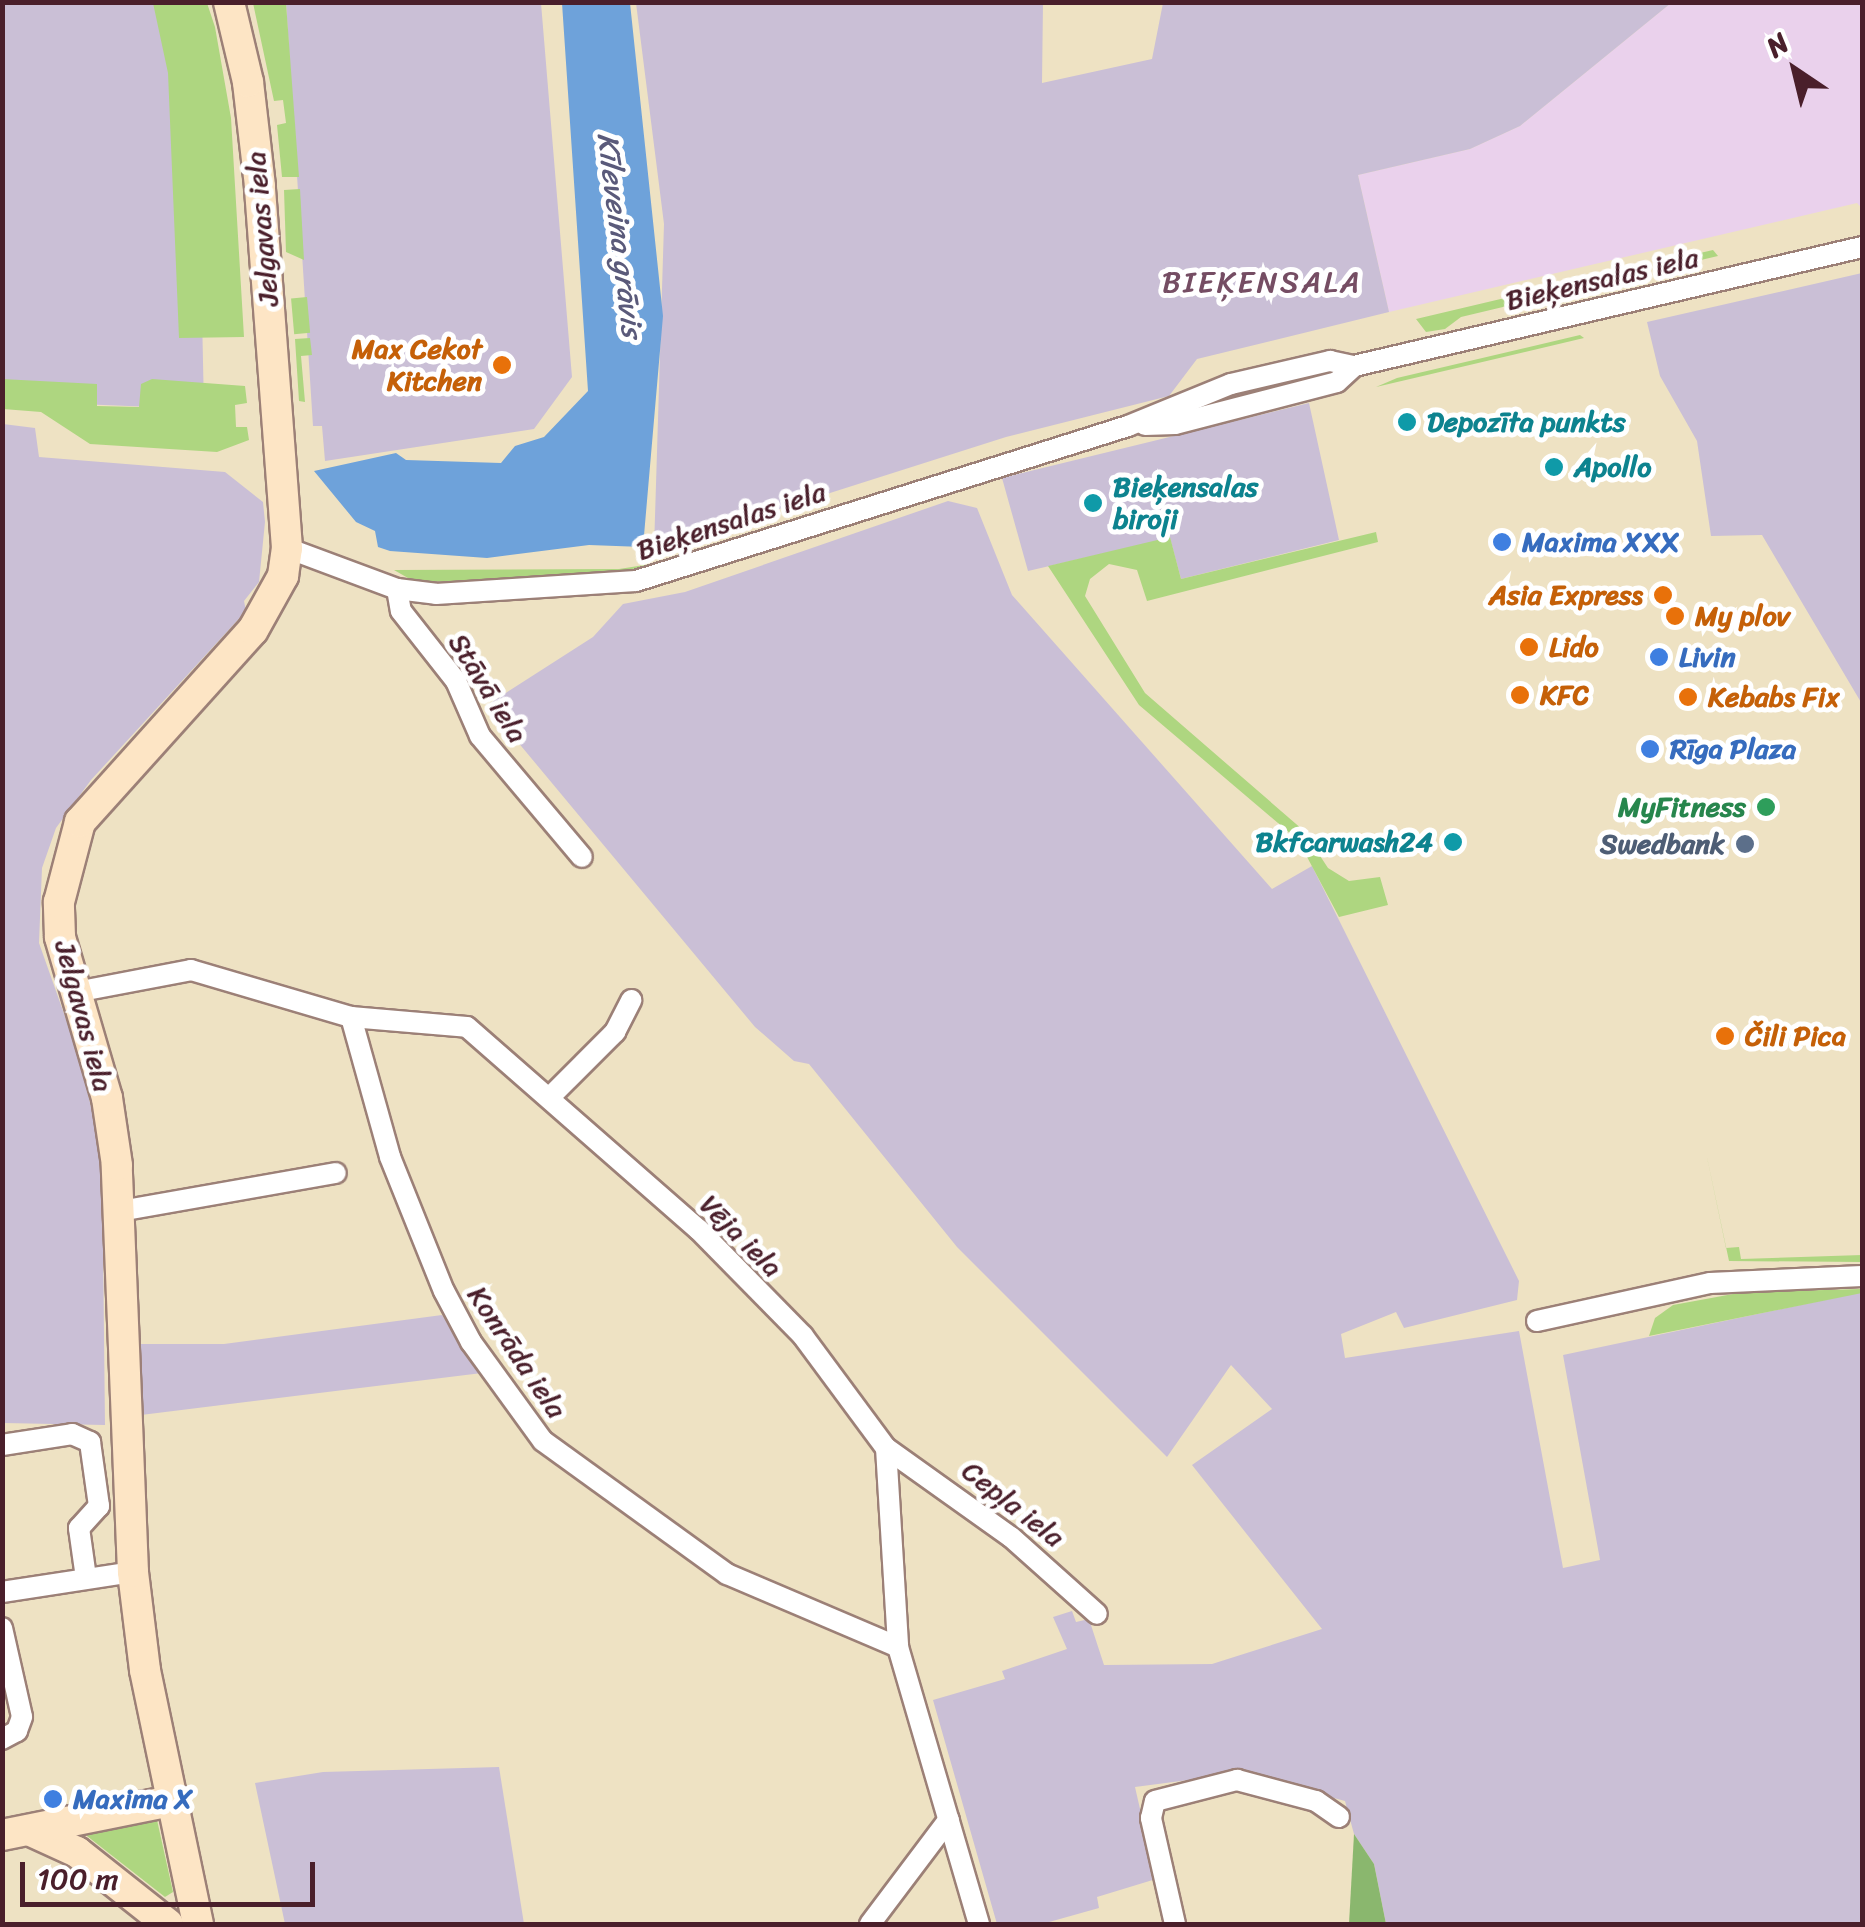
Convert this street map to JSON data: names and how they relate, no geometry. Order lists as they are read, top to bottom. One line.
{"streets":{"street":["Jelgavas iela","Bieķensalas iela","Stāvā iela","Vēja iela","Konrāda iela","Cepļa iela"]},"crossings":[["Jelgavas iela","Bieķensalas iela"],["Jelgavas iela","Vēja iela"],["Bieķensalas iela","Stāvā iela"],["Vēja iela","Konrāda iela"],["Vēja iela","Cepļa iela"]],"districts":["BIEĶENSALA"],"water":["Kīleveina grāvis"],"places":["Max Cekot Kitchen","Depozīta punkts","Apollo","Bieķensalas biroji","Maxima XXX","Asia Express","My plov","Lido","Livin","KFC","Kebabs Fix","Rīga Plaza","MyFitness","Bkfcarwash24","Swedbank","Čili Pica","Maxima X"],"scale_bar":"100 m","north":"top left"}
